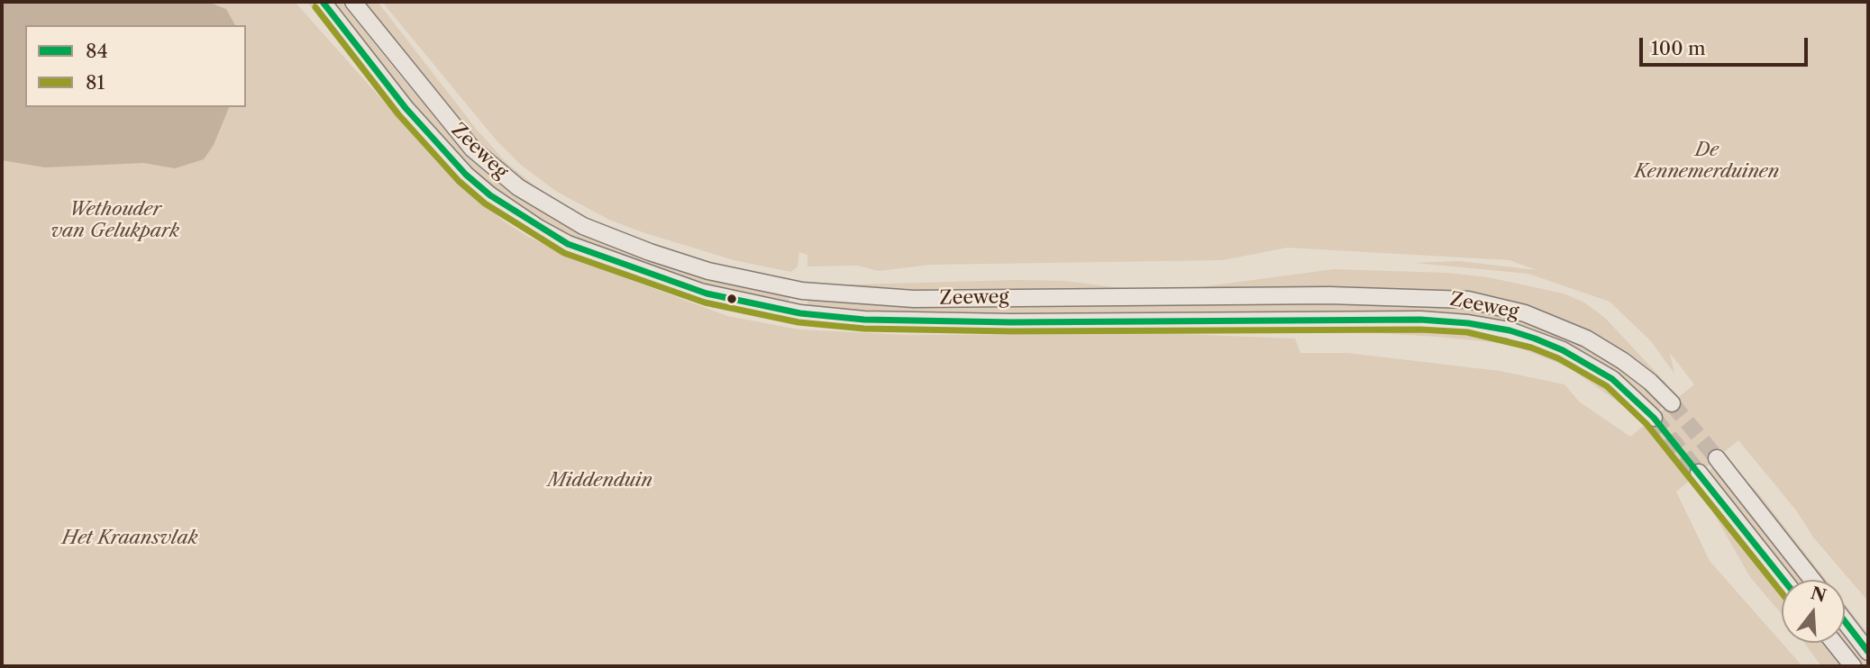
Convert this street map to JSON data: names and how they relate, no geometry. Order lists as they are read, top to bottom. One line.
{"streets":{"main road":["Zeeweg"]},"parks":["De Kennemerduinen","Wethouder van Gelukpark","Middenduin","Het Kraansvlak"],"lines":["transit line 84","transit line 81"],"legend":["84","81"],"scale_bar":"100 m","north":"top"}
